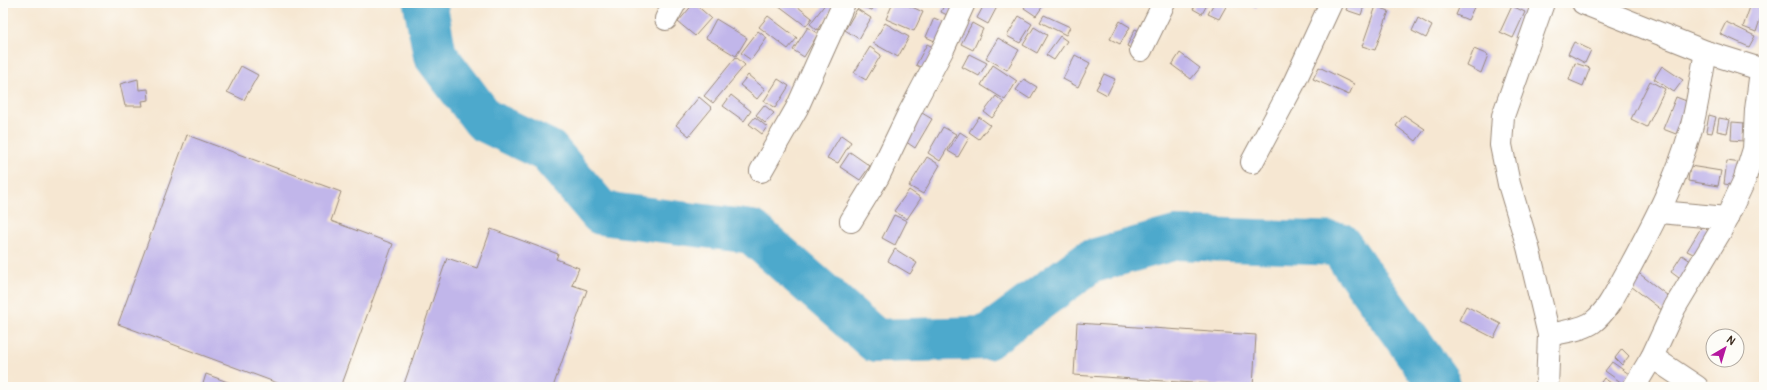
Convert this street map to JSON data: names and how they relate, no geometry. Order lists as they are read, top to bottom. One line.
{"north":"top right"}
